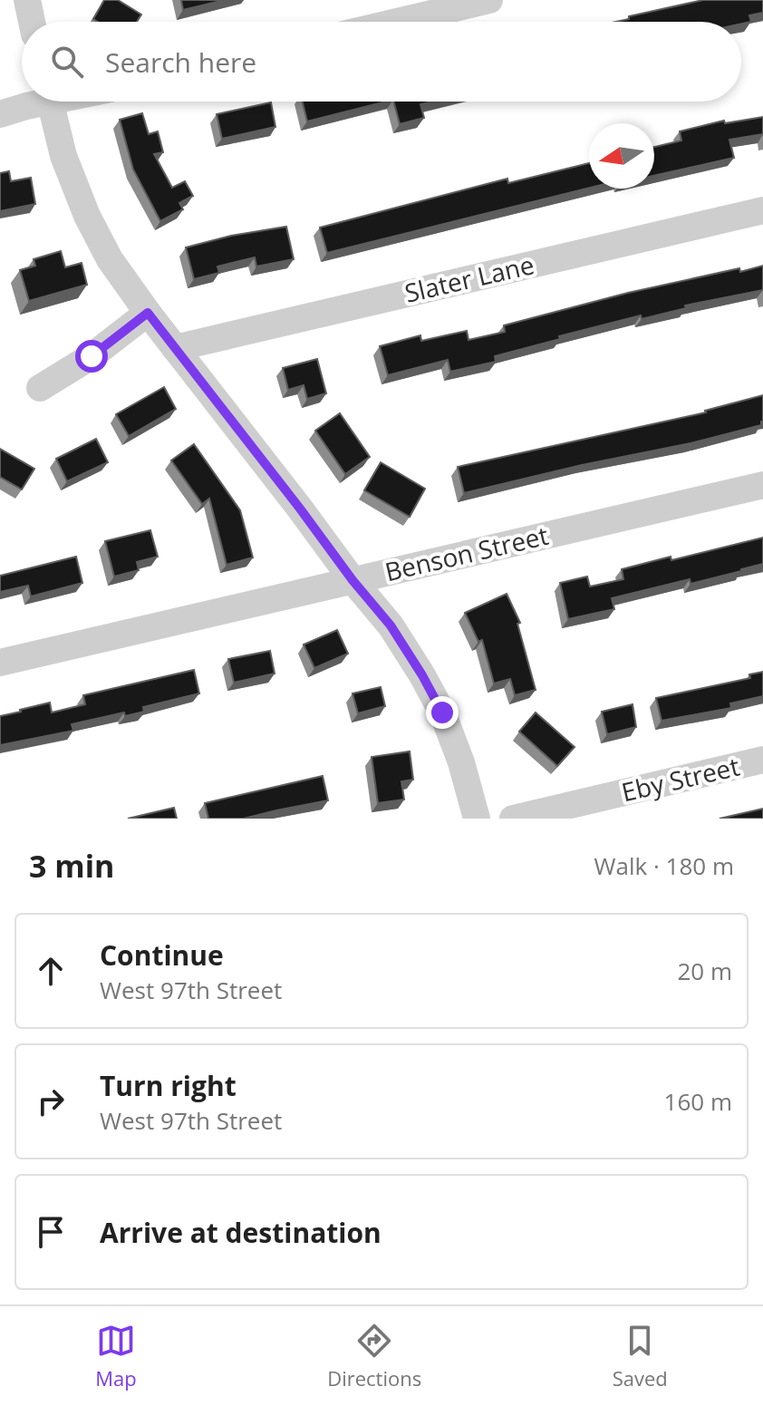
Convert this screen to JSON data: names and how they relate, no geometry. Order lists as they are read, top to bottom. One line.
{"streets":{"street":["Slater Lane","Benson Street","Eby Street"]},"north":"left","page":{"search":"Search here","heading":["3 min","Walk · 180 m"],"list":[["Continue","West 97th Street","20 m"],["Turn right","West 97th Street","160 m"],"Arrive at destination"],"nav":["Map","Directions","Saved"]}}
